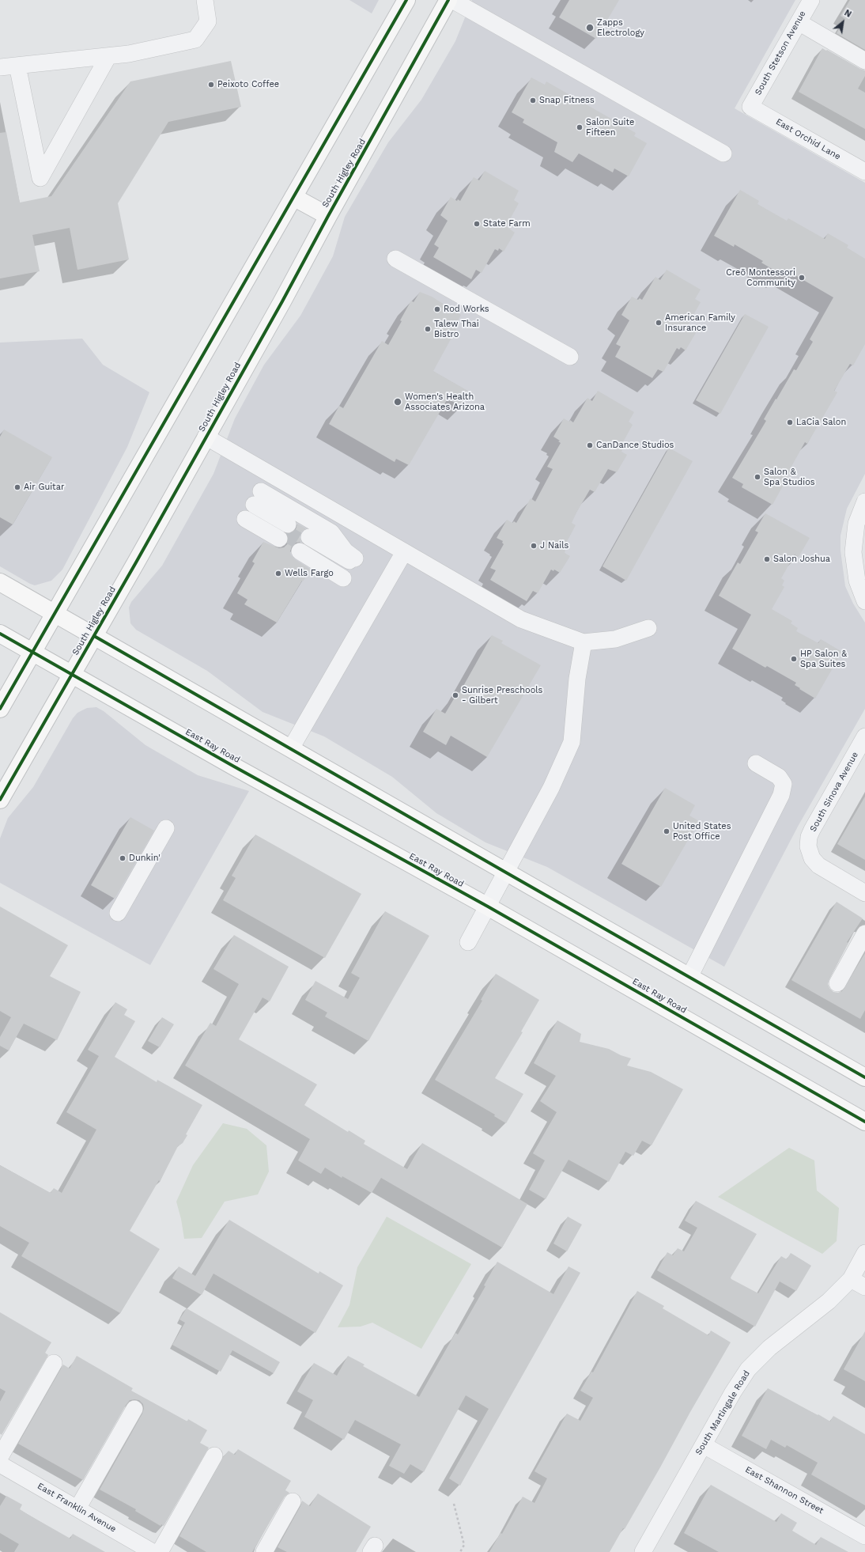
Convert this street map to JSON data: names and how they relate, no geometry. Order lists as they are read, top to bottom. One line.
{"streets":{"main road":["South Higley Road","East Ray Road"],"street":["South Stetson Avenue","East Orchid Lane","South Sinova Avenue","South Martingale Road","East Shannon Street","East Franklin Avenue"]},"crossings":[["South Stetson Avenue","East Orchid Lane"],["South Higley Road","East Ray Road"],["South Martingale Road","East Shannon Street"]],"places":["Zapps Electrology","Peixoto Coffee","Snap Fitness","Salon Suite Fifteen","State Farm","Creō Montessori Community","Rod Works","American Family Insurance","Talew Thai Bistro","Women's Health Associates Arizona","LaCia Salon","CanDance Studios","Salon & Spa Studios","Air Guitar","J Nails","Salon Joshua","Wells Fargo","HP Salon & Spa Suites","Sunrise Preschools - Gilbert","United States Post Office","Dunkin'"],"north":"top right"}
